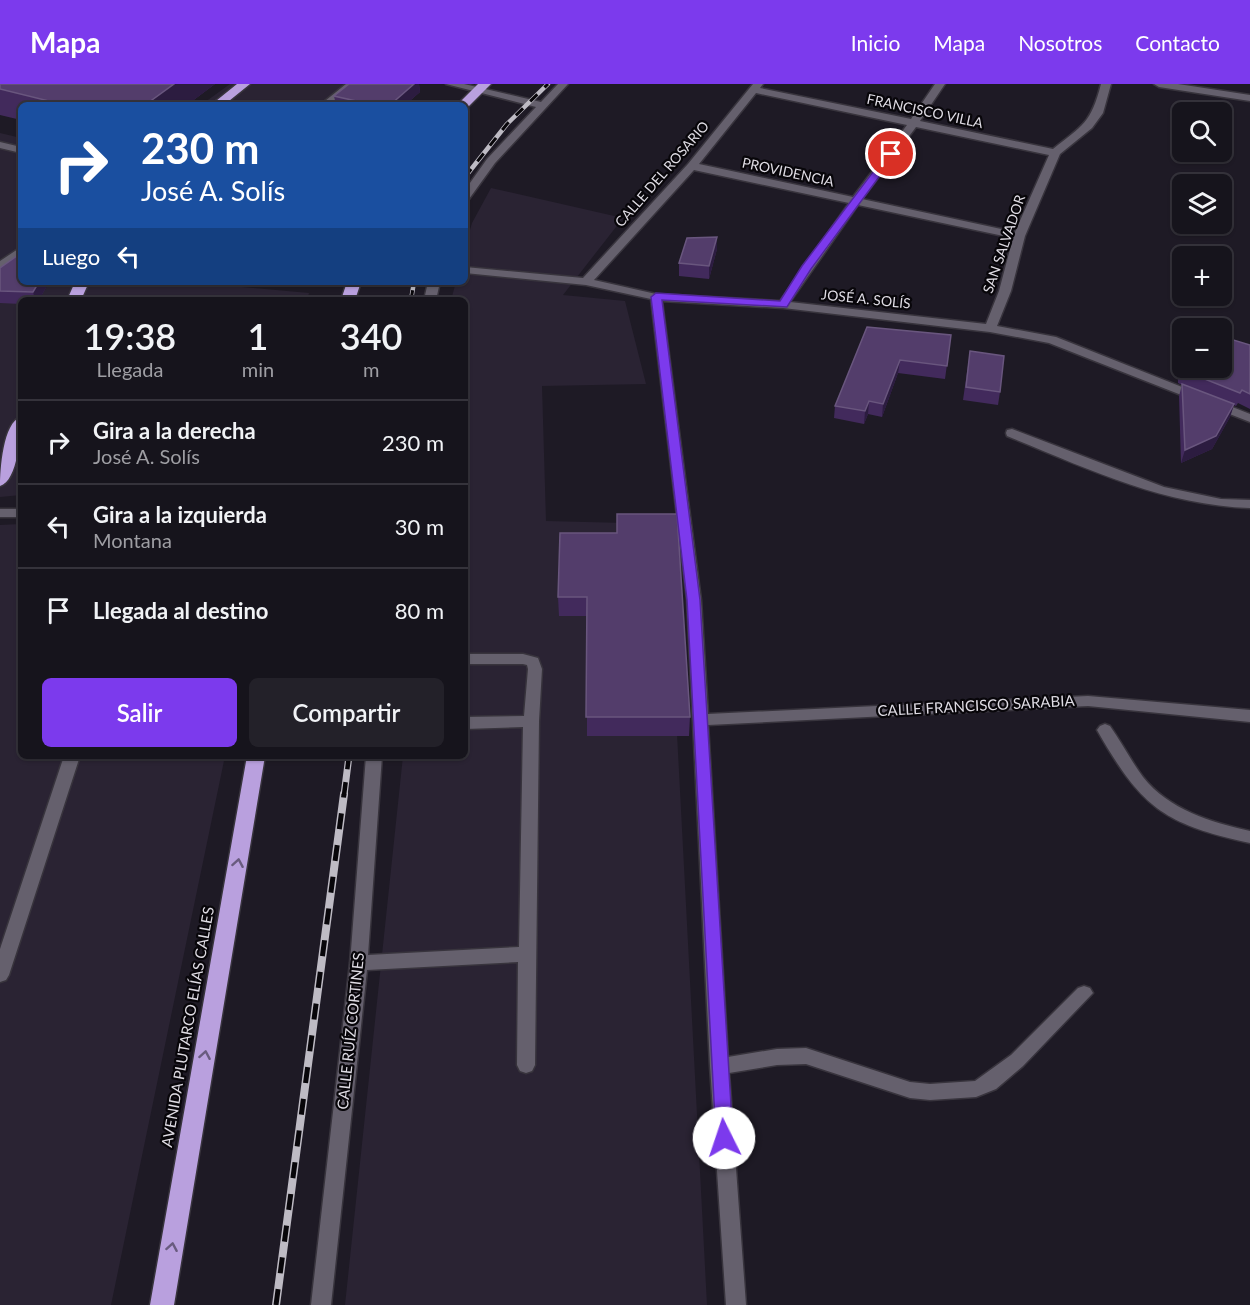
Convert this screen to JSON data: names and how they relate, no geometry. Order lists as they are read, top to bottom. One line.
{"streets":{"highway":["AVENIDA PLUTARCO ELÍAS CALLES"],"street":["FRANCISCO VILLA","PROVIDENCIA","CALLE DEL ROSARIO","SAN SALVADOR","JOSÉ A. SOLÍS","CALLE FRANCISCO SARABIA","CALLE RUÍZ CORTINES"]},"crossings":[["FRANCISCO VILLA","CALLE DEL ROSARIO"],["FRANCISCO VILLA","SAN SALVADOR"],["PROVIDENCIA","CALLE DEL ROSARIO"],["PROVIDENCIA","SAN SALVADOR"],["CALLE DEL ROSARIO","JOSÉ A. SOLÍS"],["SAN SALVADOR","JOSÉ A. SOLÍS"]],"one_way":["AVENIDA PLUTARCO ELÍAS CALLES"],"page":{"header":"Mapa","nav":["Inicio","Mapa","Nosotros","Contacto"],"map_buttons":["+","−"],"turn":["230 m","José A. Solís"],"then":"Luego","eta":["19:38","Llegada","1","min","340","m"],"list":[{"name":"Gira a la derecha","note":"José A. Solís","value":"230 m"},{"name":"Gira a la izquierda","note":"Montana","value":"30 m"},{"name":"Llegada al destino","value":"80 m"}],"buttons":["Salir","Compartir"]}}
